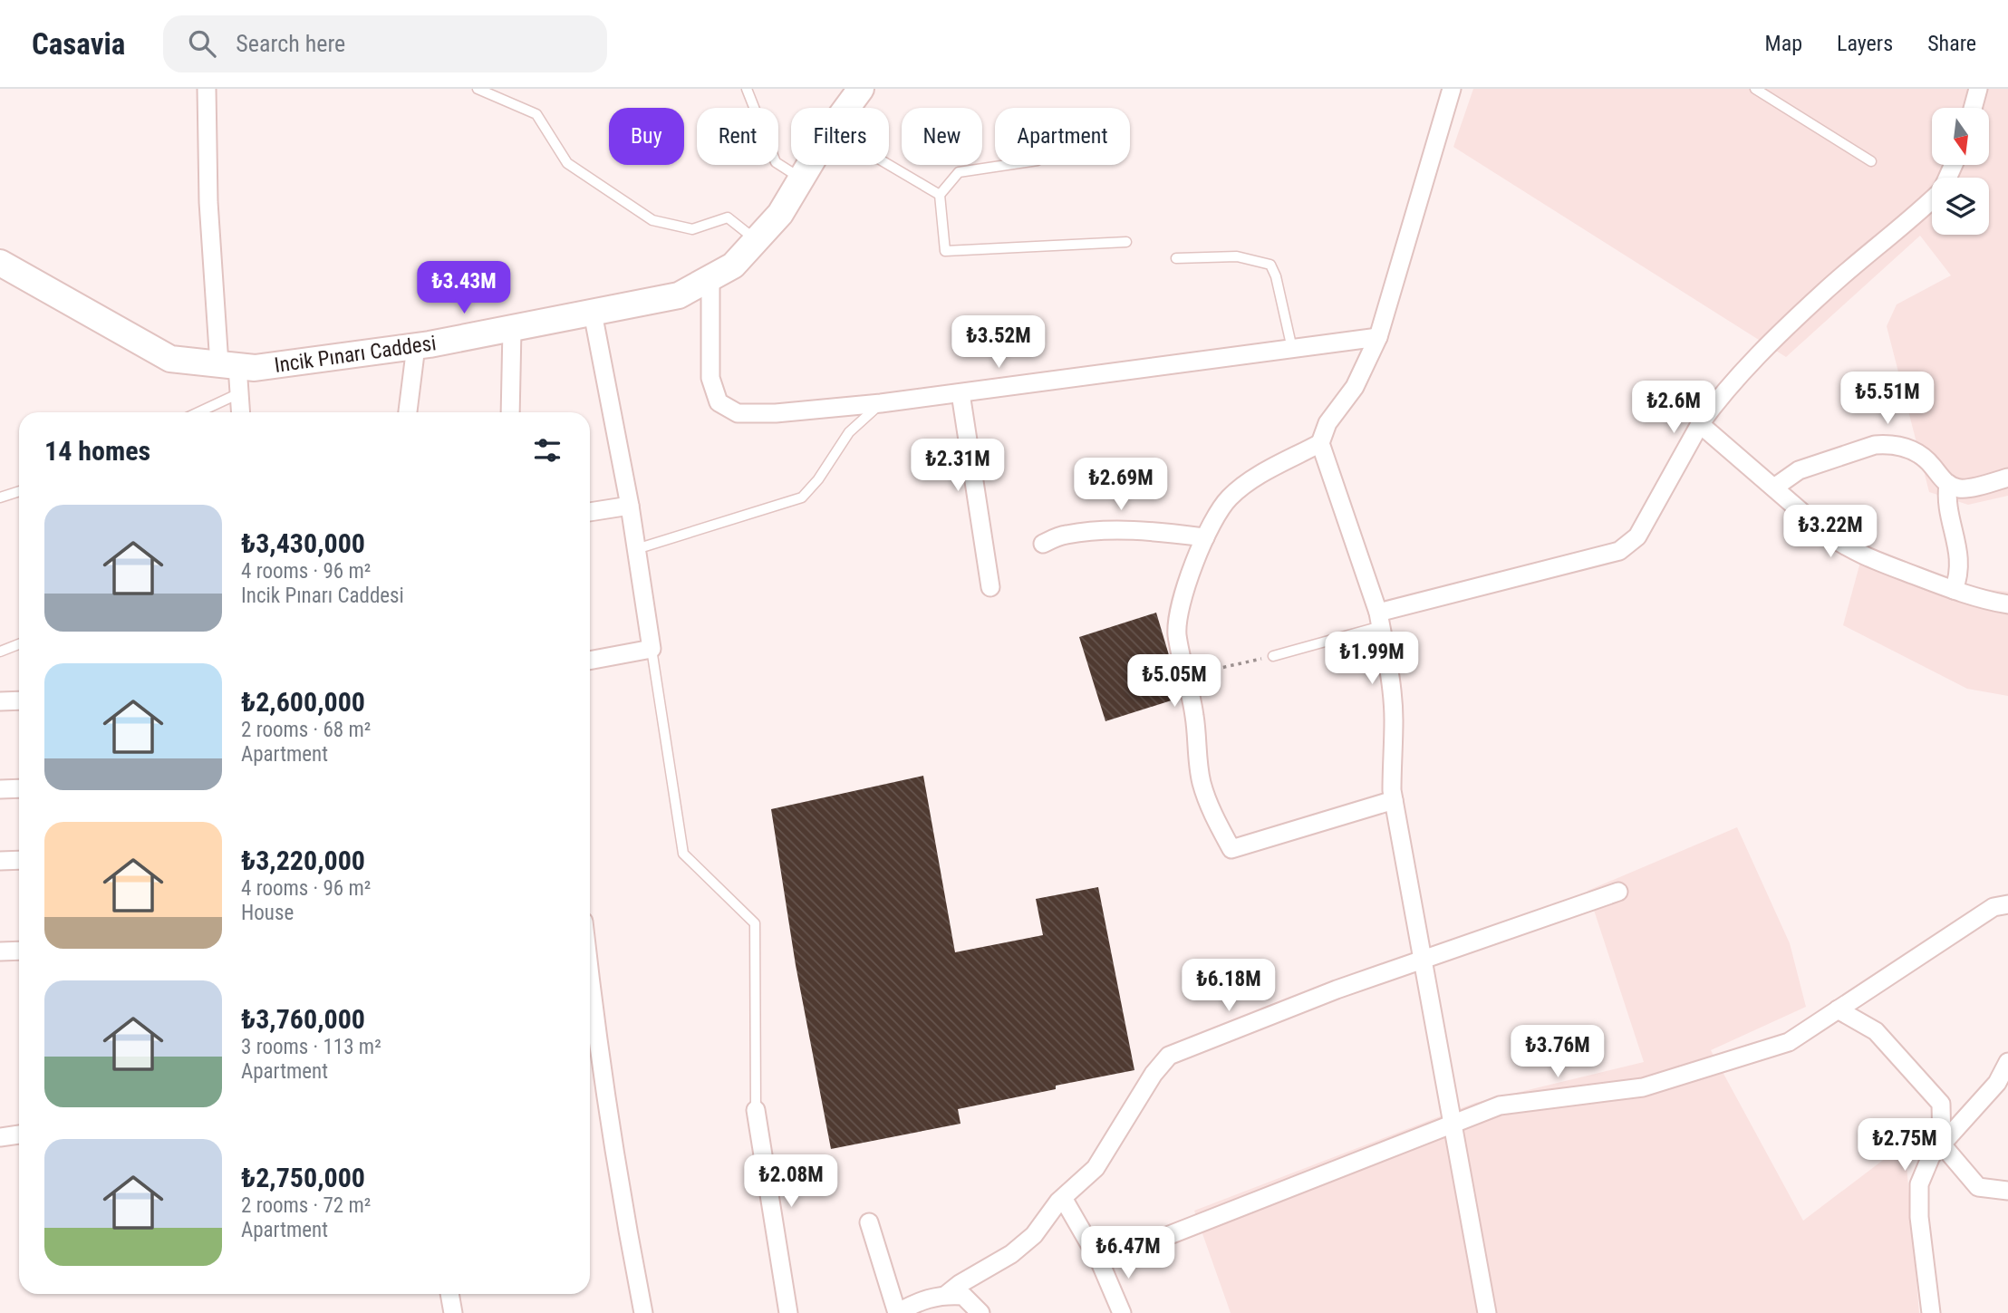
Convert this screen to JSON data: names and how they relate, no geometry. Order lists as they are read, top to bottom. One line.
{"streets":{"main road":["Incik Pınarı Caddesi"]},"north":"bottom","page":{"header":"Casavia","search":"Search here","nav":["Map","Layers","Share"],"chip":["Buy","Rent","Filters","New","Apartment"],"price":["₺3.43M","₺3.52M","₺5.51M","₺2.6M","₺2.31M","₺2.69M","₺3.22M","₺1.99M","₺5.05M","₺6.18M","₺3.76M","₺2.75M","₺2.08M","₺6.47M"],"heading":"14 homes","list":[{"name":"₺3,430,000","note":"4 rooms · 96 m² · Incik Pınarı Caddesi"},{"name":"₺2,600,000","note":"2 rooms · 68 m² · Apartment"},{"name":"₺3,220,000","note":"4 rooms · 96 m² · House"},{"name":"₺3,760,000","note":"3 rooms · 113 m² · Apartment"},{"name":"₺2,750,000","note":"2 rooms · 72 m² · Apartment"}]}}
